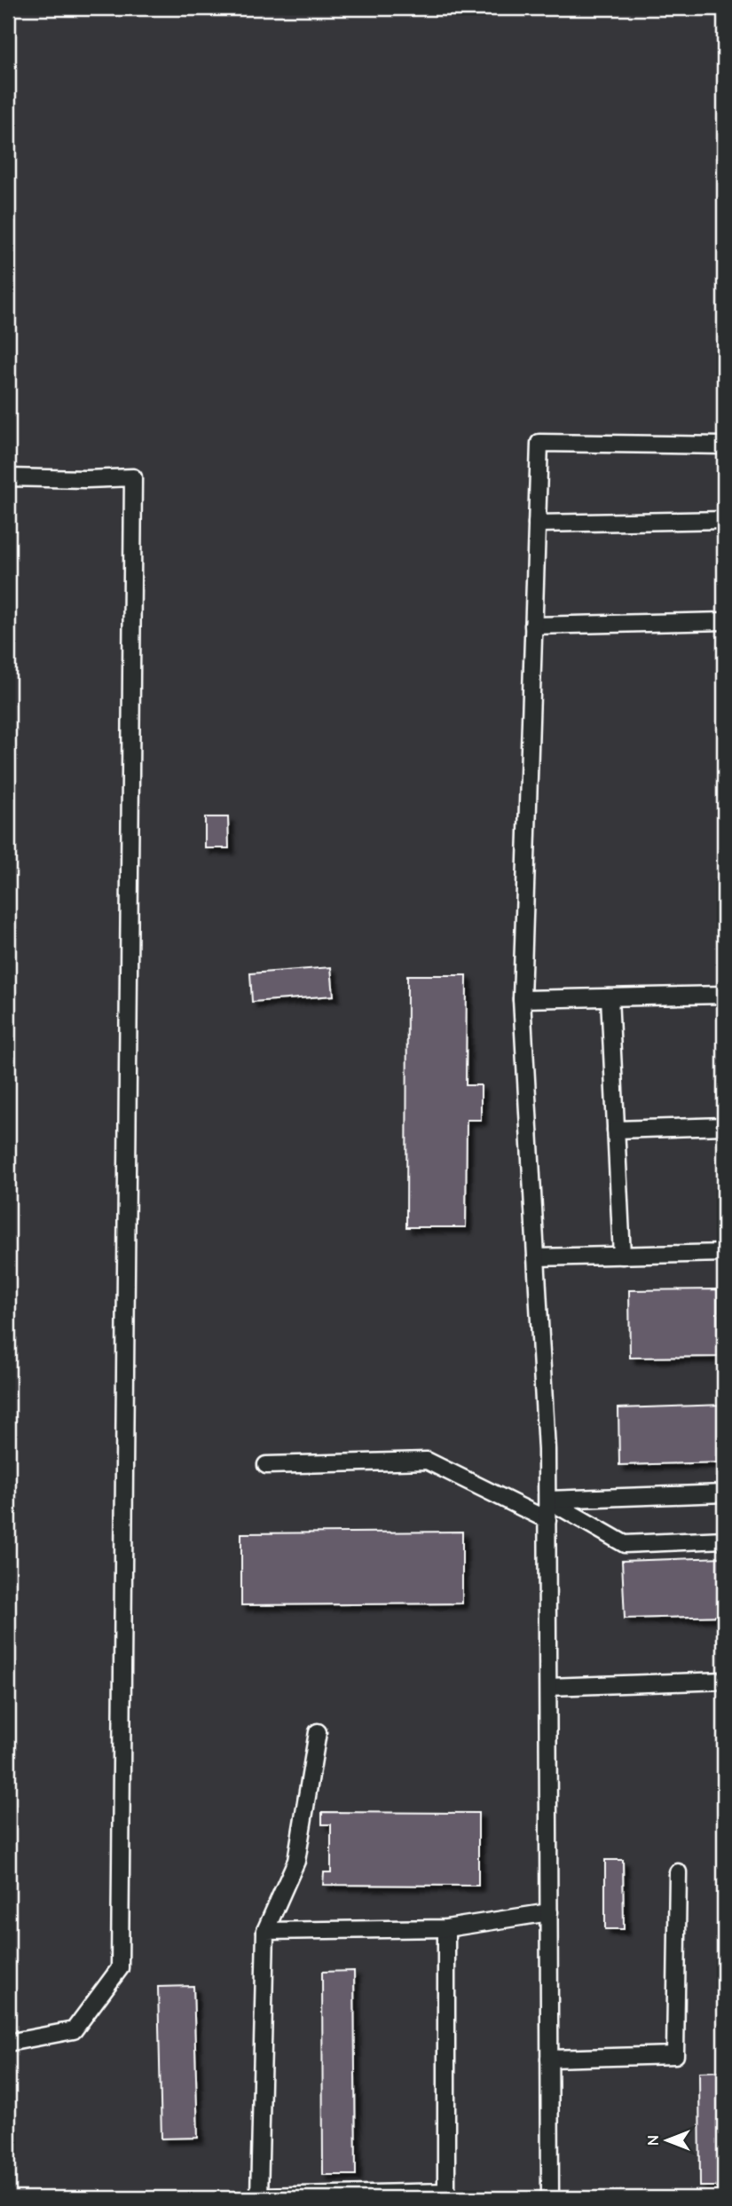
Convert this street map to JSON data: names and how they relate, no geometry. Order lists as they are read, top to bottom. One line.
{"north":"left"}
